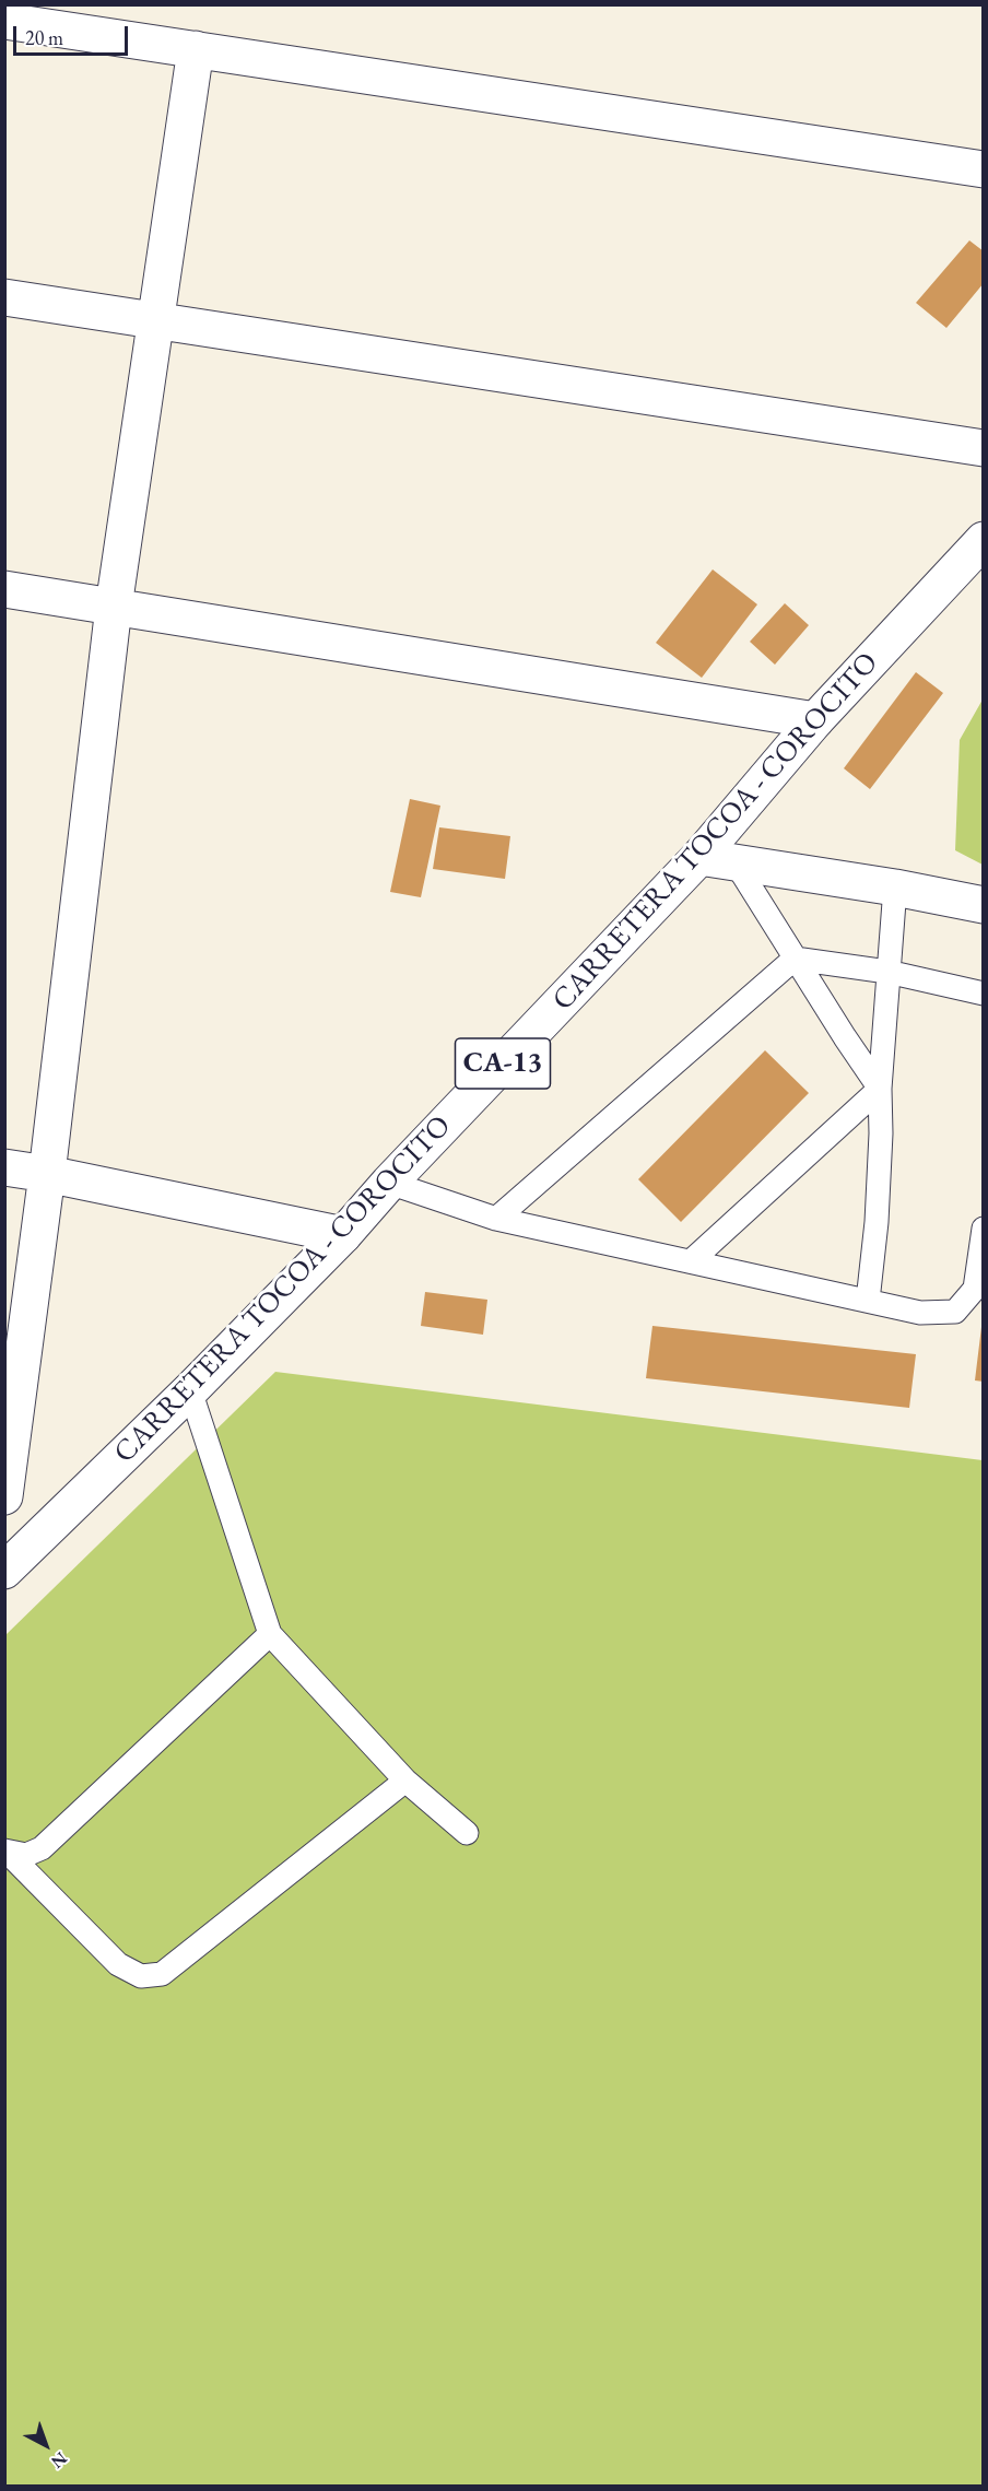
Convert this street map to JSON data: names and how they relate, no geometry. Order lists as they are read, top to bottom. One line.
{"streets":{"street":["CARRETERA TOCOA - COROCITO","CA-13"]},"scale_bar":"20 m","north":"bottom right"}
